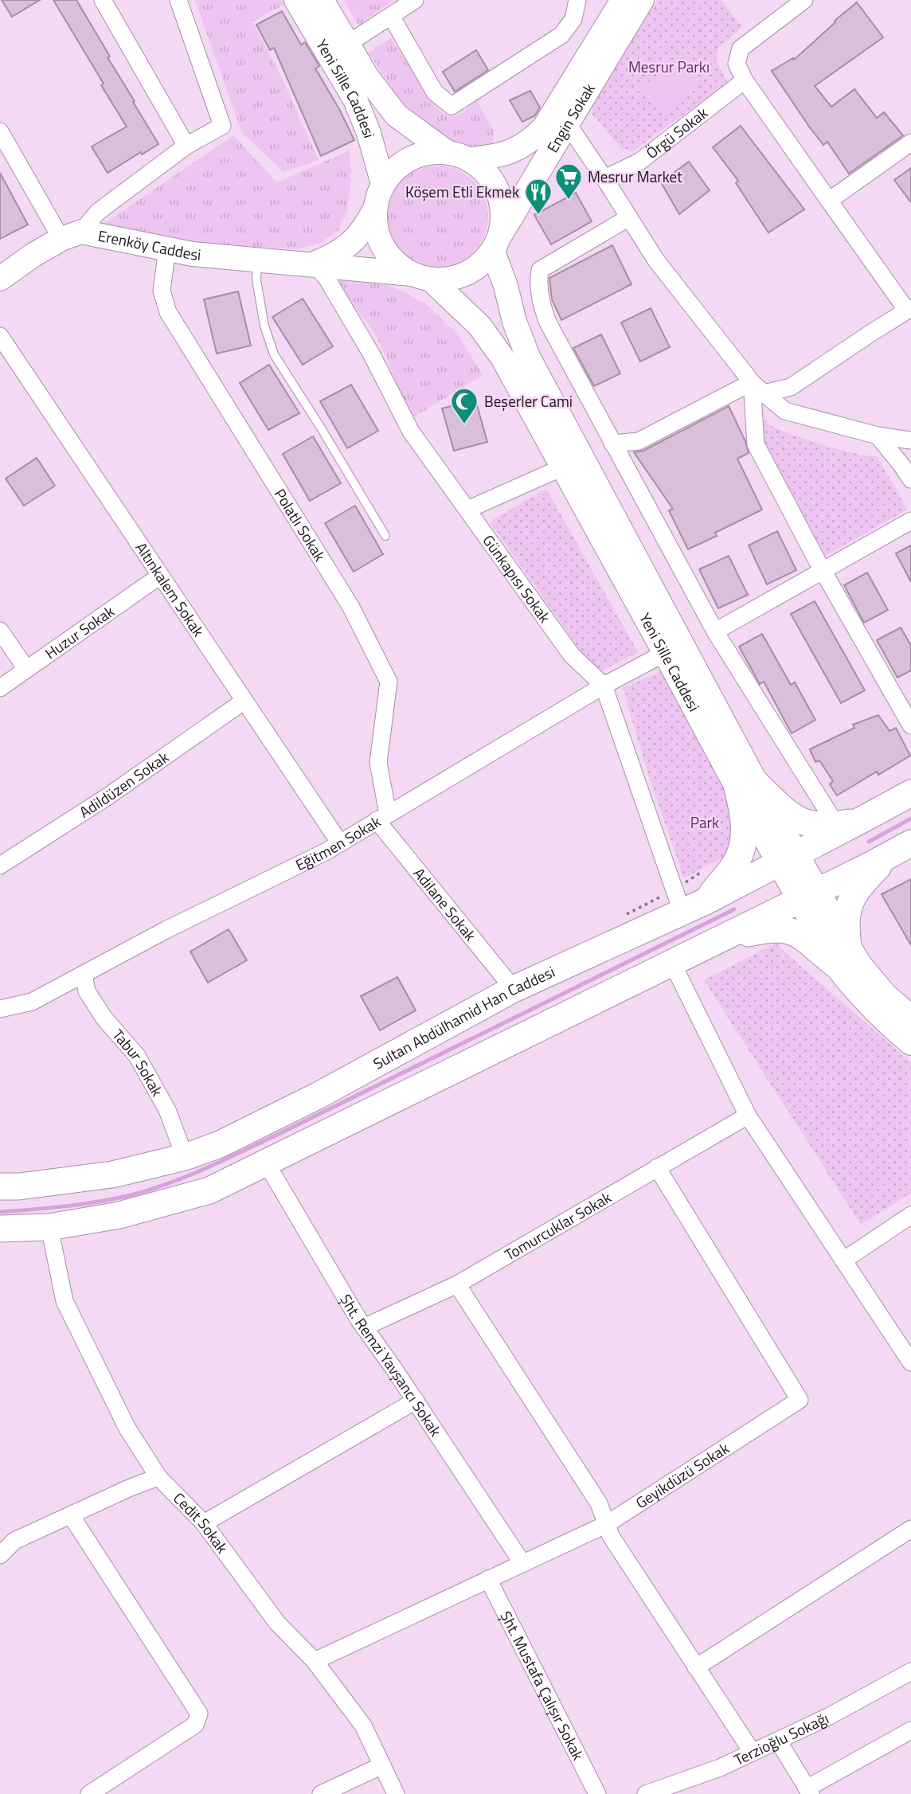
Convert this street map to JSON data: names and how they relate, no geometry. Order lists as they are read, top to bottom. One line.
{"streets":{"main road":["Yeni Sille Caddesi","Engin Sokak","Erenköy Caddesi","Sultan Abdülhamid Han Caddesi"],"street":["Örgü Sokak","Polatlı Sokak","Günkapısı Sokak","Altınkalem Sokak","Huzur Sokak","Adildüzen Sokak","Eğitmen Sokak","Adilane Sokak","Tabur Sokak","Tomurcuklar Sokak","Şht. Remzi Yavşancı Sokak","Geyikdüzü Sokak","Cedit Sokak","Şht. Mustafa Çalışır Sokak","Terzioğlu Sokağı"]},"crossings":[["Yeni Sille Caddesi","Engin Sokak"],["Yeni Sille Caddesi","Erenköy Caddesi"],["Yeni Sille Caddesi","Eğitmen Sokak"],["Yeni Sille Caddesi","Sultan Abdülhamid Han Caddesi"],["Engin Sokak","Erenköy Caddesi"],["Erenköy Caddesi","Polatlı Sokak"],["Erenköy Caddesi","Günkapısı Sokak"],["Polatlı Sokak","Eğitmen Sokak"],["Polatlı Sokak","Adilane Sokak"],["Günkapısı Sokak","Eğitmen Sokak"],["Günkapısı Sokak","Sultan Abdülhamid Han Caddesi"],["Altınkalem Sokak","Huzur Sokak"],["Altınkalem Sokak","Adildüzen Sokak"],["Altınkalem Sokak","Eğitmen Sokak"],["Eğitmen Sokak","Adilane Sokak"],["Eğitmen Sokak","Tabur Sokak"],["Adilane Sokak","Sultan Abdülhamid Han Caddesi"],["Sultan Abdülhamid Han Caddesi","Tabur Sokak"],["Tomurcuklar Sokak","Şht. Remzi Yavşancı Sokak"],["Tomurcuklar Sokak","Geyikdüzü Sokak"],["Şht. Remzi Yavşancı Sokak","Geyikdüzü Sokak"],["Geyikdüzü Sokak","Cedit Sokak"],["Geyikdüzü Sokak","Şht. Mustafa Çalışır Sokak"]],"parks":["Mesrur Parkı","Park"],"places":{"supermarket":["Mesrur Market"],"restaurant":["Köşem Etli Ekmek"],"mosque":["Beşerler Cami"]}}
